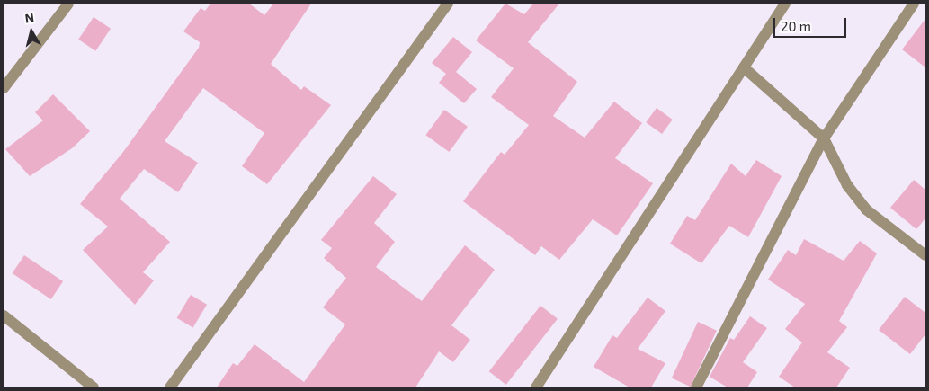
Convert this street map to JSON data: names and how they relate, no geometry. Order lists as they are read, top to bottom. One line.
{"scale_bar":"20 m","north":"top"}
